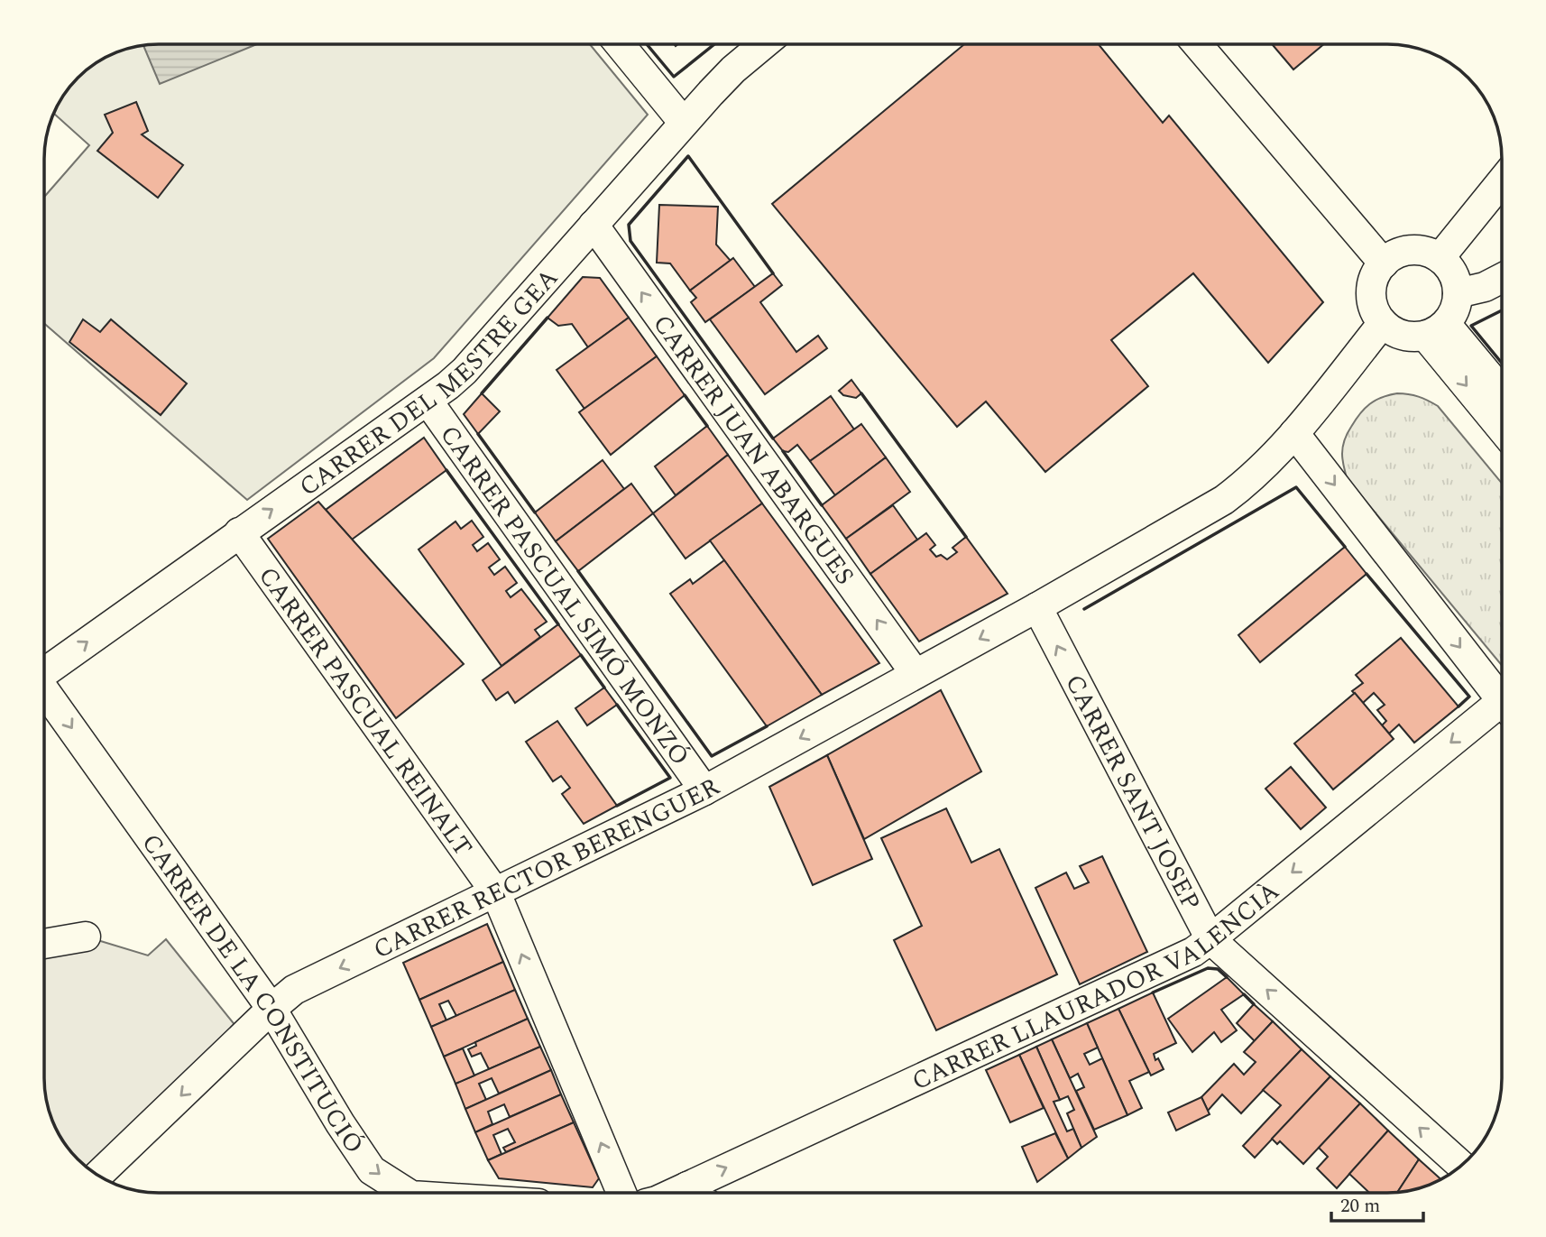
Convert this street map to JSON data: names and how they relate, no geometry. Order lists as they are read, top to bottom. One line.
{"streets":{"street":["CARRER DEL MESTRE GEA","CARRER JUAN ABARGUES","CARRER PASCUAL SIMÓ MONZÓ","CARRER PASCUAL REINALT","CARRER SANT JOSEP","CARRER RECTOR BERENGUER","CARRER LLAURADOR VALENCIÀ","CARRER DE LA CONSTITUCIÓ"]},"crossings":[["CARRER DEL MESTRE GEA","CARRER JUAN ABARGUES"],["CARRER DEL MESTRE GEA","CARRER PASCUAL SIMÓ MONZÓ"],["CARRER DEL MESTRE GEA","CARRER PASCUAL REINALT"],["CARRER JUAN ABARGUES","CARRER RECTOR BERENGUER"],["CARRER PASCUAL SIMÓ MONZÓ","CARRER RECTOR BERENGUER"],["CARRER PASCUAL REINALT","CARRER RECTOR BERENGUER"],["CARRER SANT JOSEP","CARRER RECTOR BERENGUER"],["CARRER SANT JOSEP","CARRER LLAURADOR VALENCIÀ"],["CARRER RECTOR BERENGUER","CARRER DE LA CONSTITUCIÓ"]],"one_way":["CARRER DEL MESTRE GEA","CARRER JUAN ABARGUES","CARRER PASCUAL REINALT","CARRER SANT JOSEP","CARRER RECTOR BERENGUER","CARRER DE LA CONSTITUCIÓ"],"scale_bar":"20 m"}
